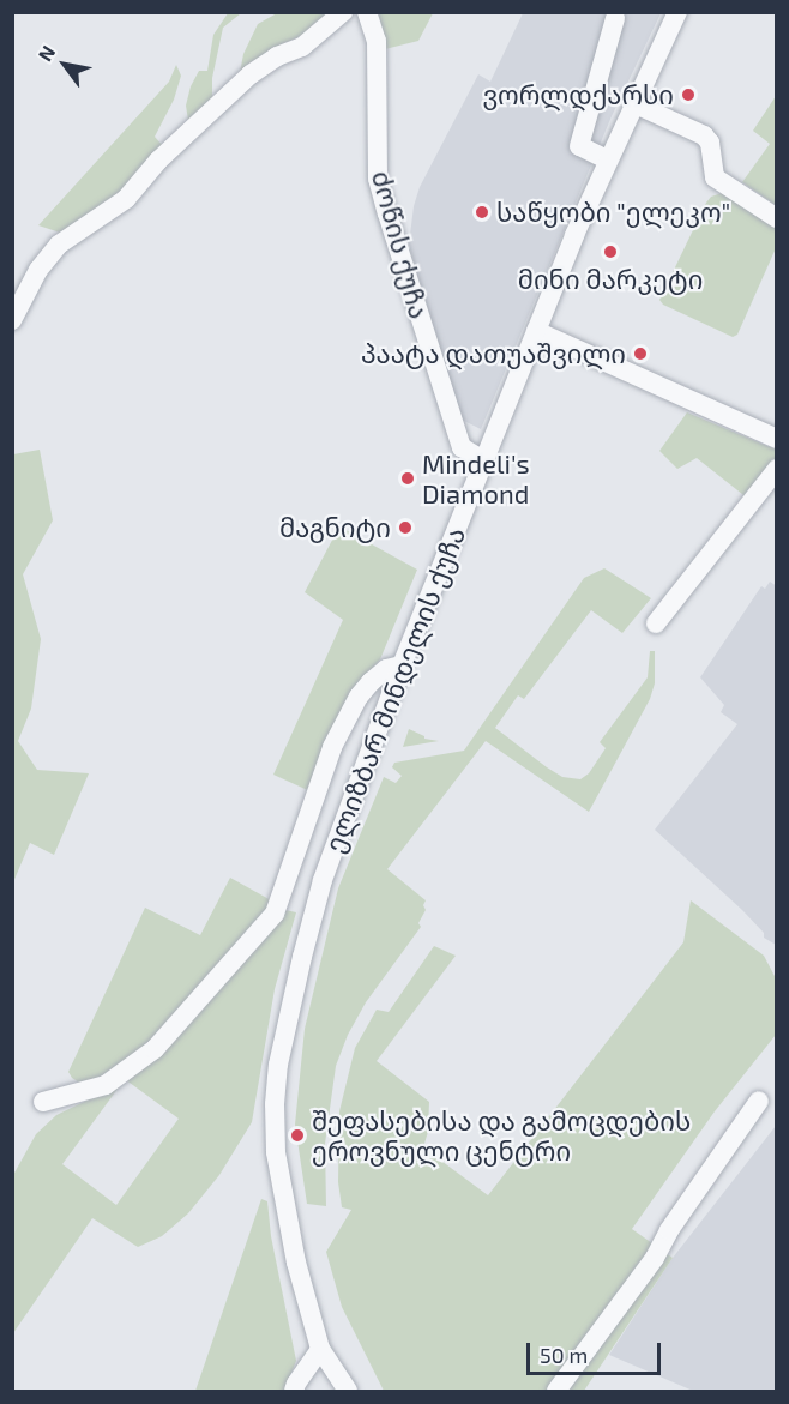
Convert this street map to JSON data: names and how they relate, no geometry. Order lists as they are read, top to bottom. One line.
{"streets":{"street":["ძოწის ქუჩა","ელიზბარ მინდელის ქუჩა"]},"crossings":[["ძოწის ქუჩა","ელიზბარ მინდელის ქუჩა"]],"places":["ვორლდქარსი","საწყობი \"ელეკო\"","მინი მარკეტი","პაატა დათუაშვილი","Mindeli's Diamond","მაგნიტი","შეფასებისა და გამოცდების ეროვნული ცენტრი"],"scale_bar":"50 m","north":"top left"}
